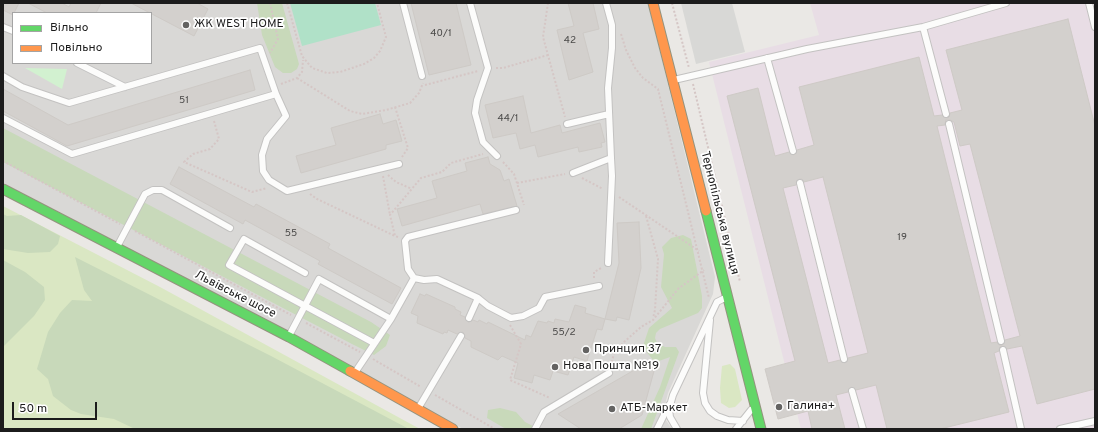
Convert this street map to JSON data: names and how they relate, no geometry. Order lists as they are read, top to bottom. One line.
{"streets":{"main road":["Тернопільська вулиця","Львівське шосе"]},"places":["ЖК WEST HOME","Принцип 37","Нова Пошта №19","Галина+","АТБ-Маркет"],"house_numbers":["40/1","42","51","44/1","55","19","55/2"],"legend":["Вільно","Повільно"],"scale_bar":"50 m"}
